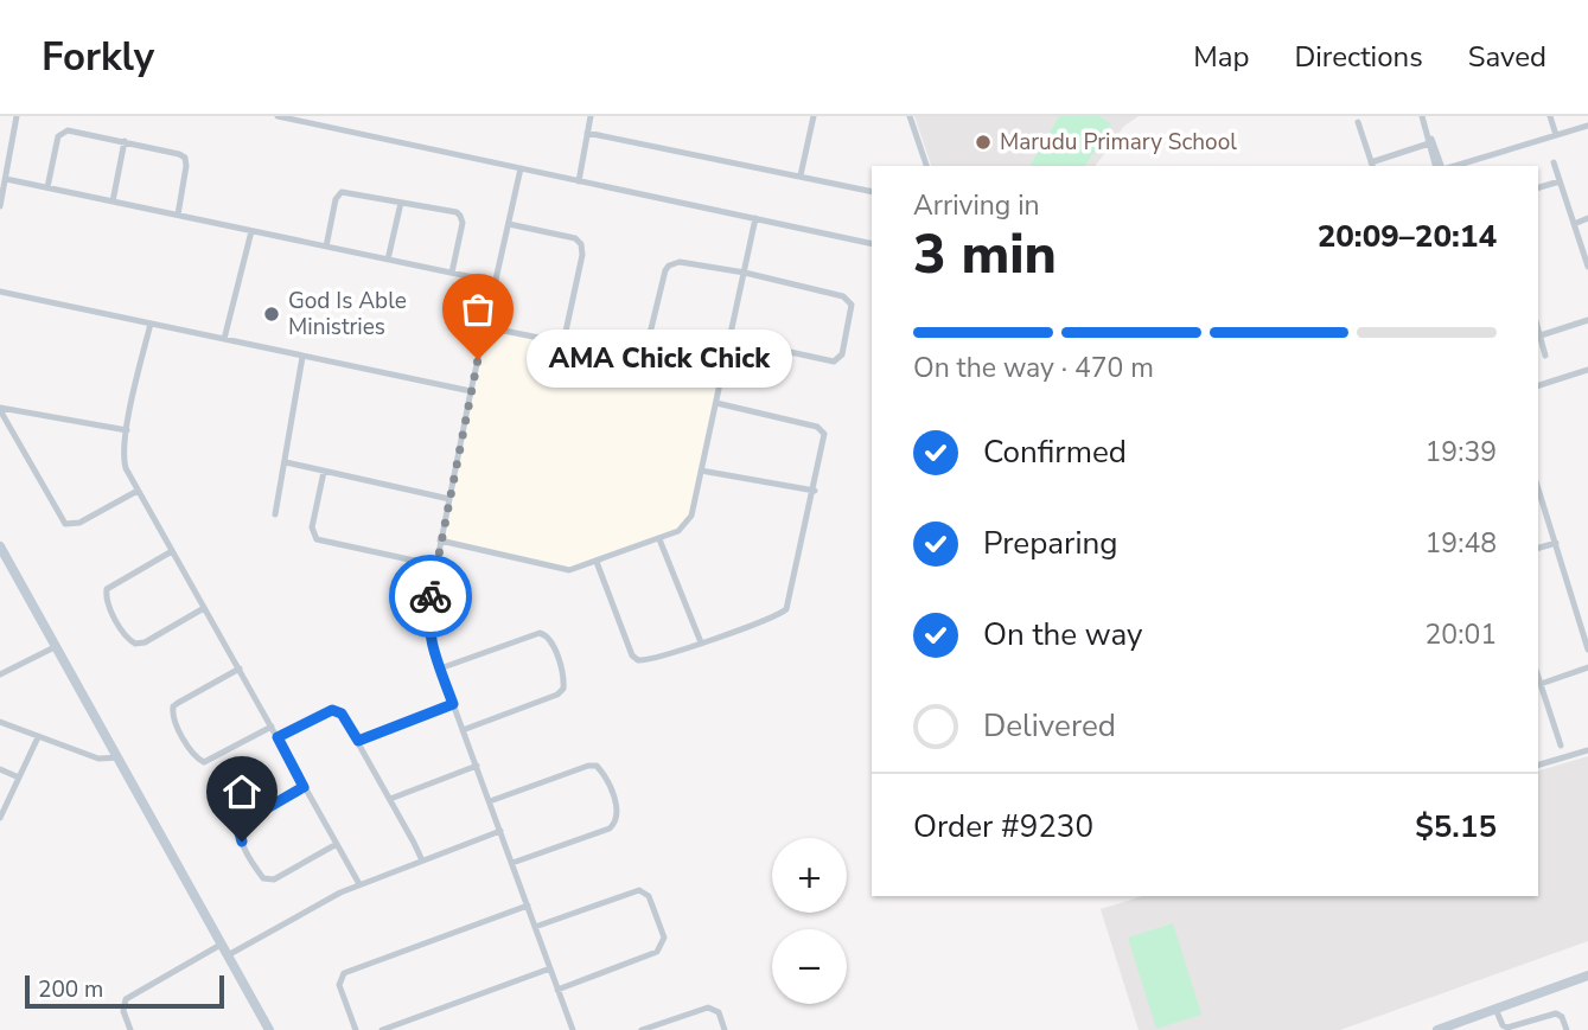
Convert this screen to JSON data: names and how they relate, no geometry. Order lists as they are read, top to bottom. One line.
{"places":["Marudu Primary School","God Is Able Ministries","AMA Chick Chick"],"scale_bar":"200 m","page":{"header":"Forkly","nav":["Map","Directions","Saved"],"heading":["3 min","Arriving in","20:09–20:14"],"panel":["Order #9230","$5.15"],"bar":"On the way · 470 m","bubble":"AMA Chick Chick","list":[["Confirmed","19:39"],["Preparing","19:48"],["On the way","20:01"],"Delivered"],"map_buttons":["+","−"],"scale":"200 m"}}
